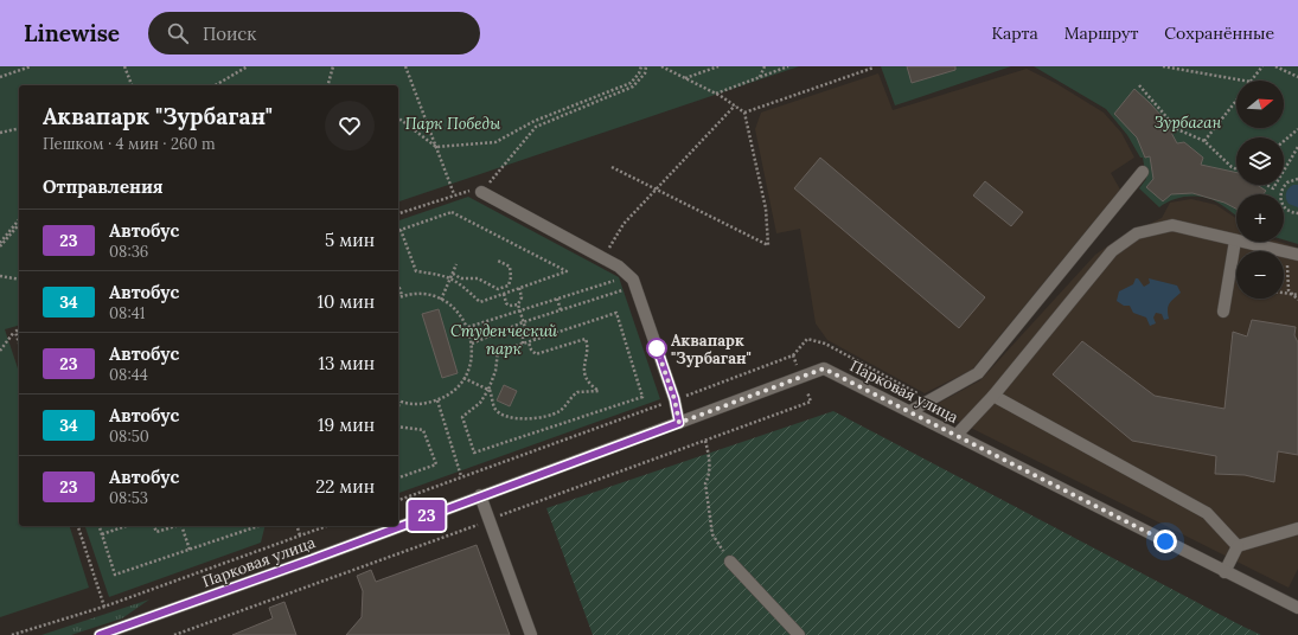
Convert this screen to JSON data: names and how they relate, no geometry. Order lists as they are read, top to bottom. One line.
{"streets":{"street":["Парковая улица"]},"parks":["Зурбаган","Парк Победы","Студенческий парк"],"places":["Аквапарк \"Зурбаган\""],"lines":["bus line 23"],"north":"right","page":{"header":"Linewise","search":"Поиск","nav":["Карта","Маршрут","Сохранённые"],"on_map":"23","map_buttons":["+","−"],"heading":[["Аквапарк \"Зурбаган\"","Пешком · 4 мин · 260 m"],"Отправления"],"list":[{"mark":"23","name":"Автобус","note":"08:36","value":"5 мин"},{"mark":"34","name":"Автобус","note":"08:41","value":"10 мин"},{"mark":"23","name":"Автобус","note":"08:44","value":"13 мин"},{"mark":"34","name":"Автобус","note":"08:50","value":"19 мин"},{"mark":"23","name":"Автобус","note":"08:53","value":"22 мин"}]}}
